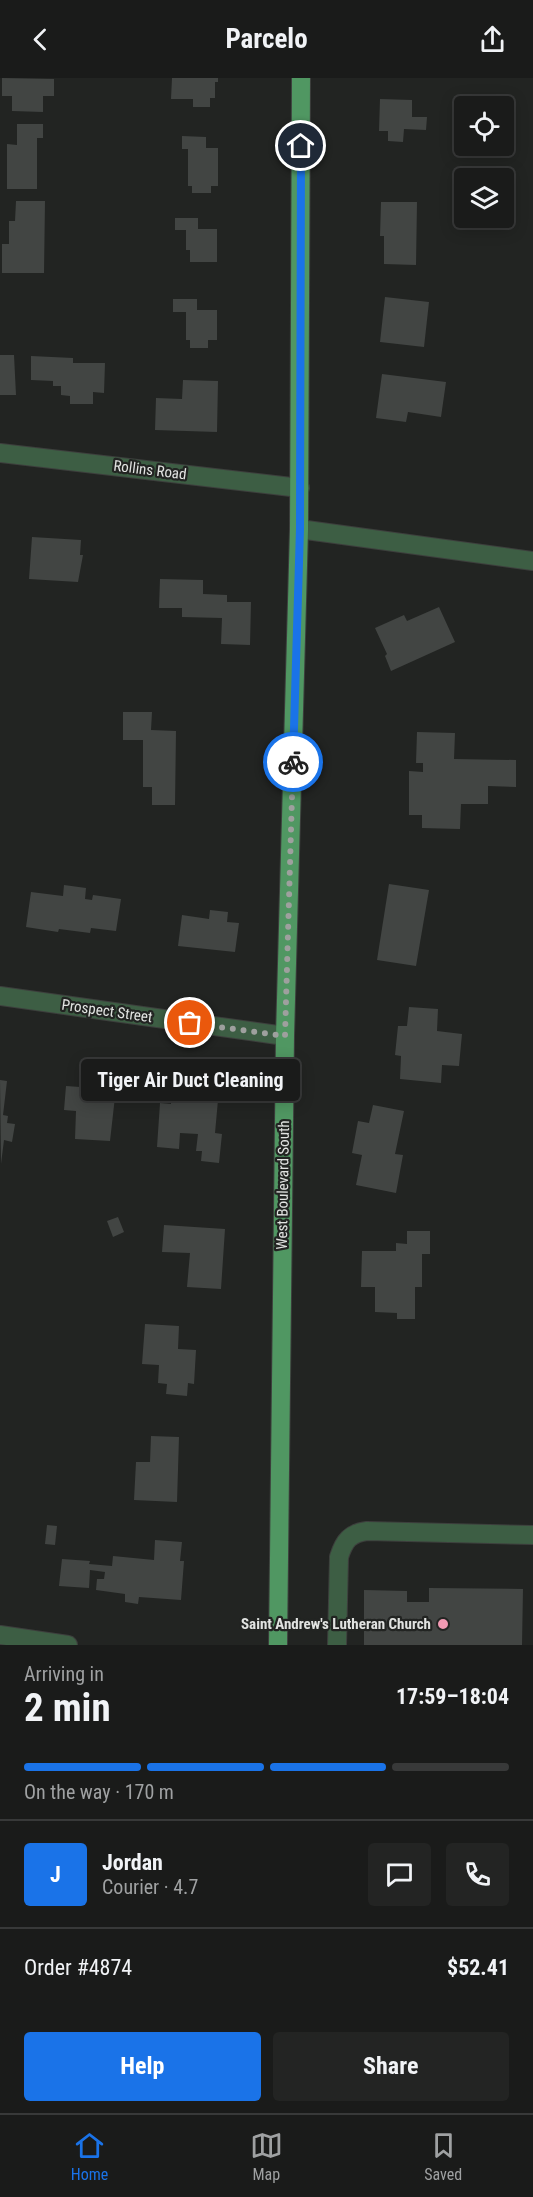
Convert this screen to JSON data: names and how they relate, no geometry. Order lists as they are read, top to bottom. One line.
{"streets":{"main road":["West Boulevard South"],"street":["Rollins Road","Prospect Street"]},"crossings":[["Rollins Road","West Boulevard South"],["Prospect Street","West Boulevard South"]],"places":["Tiger Air Duct Cleaning","Saint Andrew's Lutheran Church"],"page":{"header":"Parcelo","bubble":"Tiger Air Duct Cleaning","heading":["2 min","Arriving in","17:59–18:04"],"panel":["Jordan","Courier · 4.7","Order #4874","$52.41"],"bar":"On the way · 170 m","round":"J","buttons":["Help","Share"],"tabs":["Home","Map","Saved"]}}
